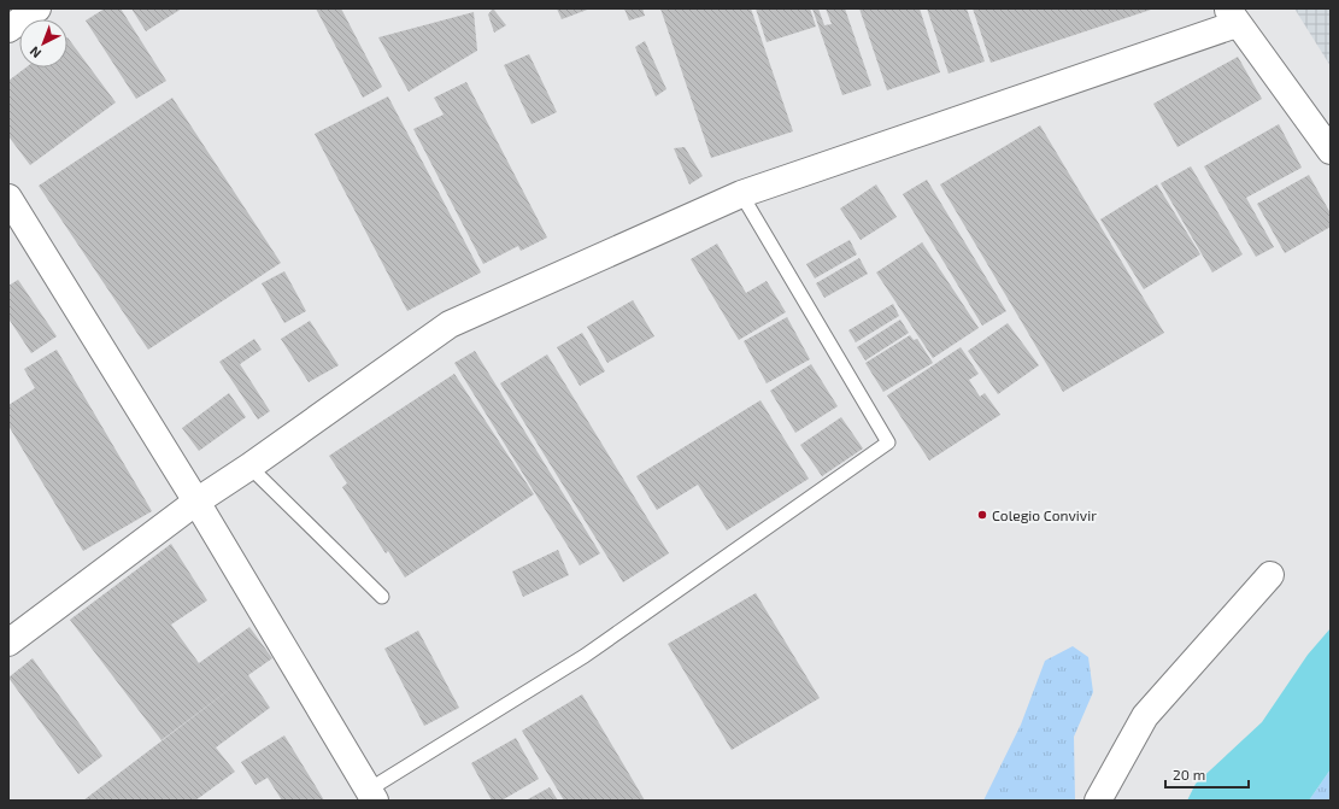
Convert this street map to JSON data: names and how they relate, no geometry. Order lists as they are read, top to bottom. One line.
{"places":["Colegio Convivir"],"scale_bar":"20 m","north":"bottom left"}
